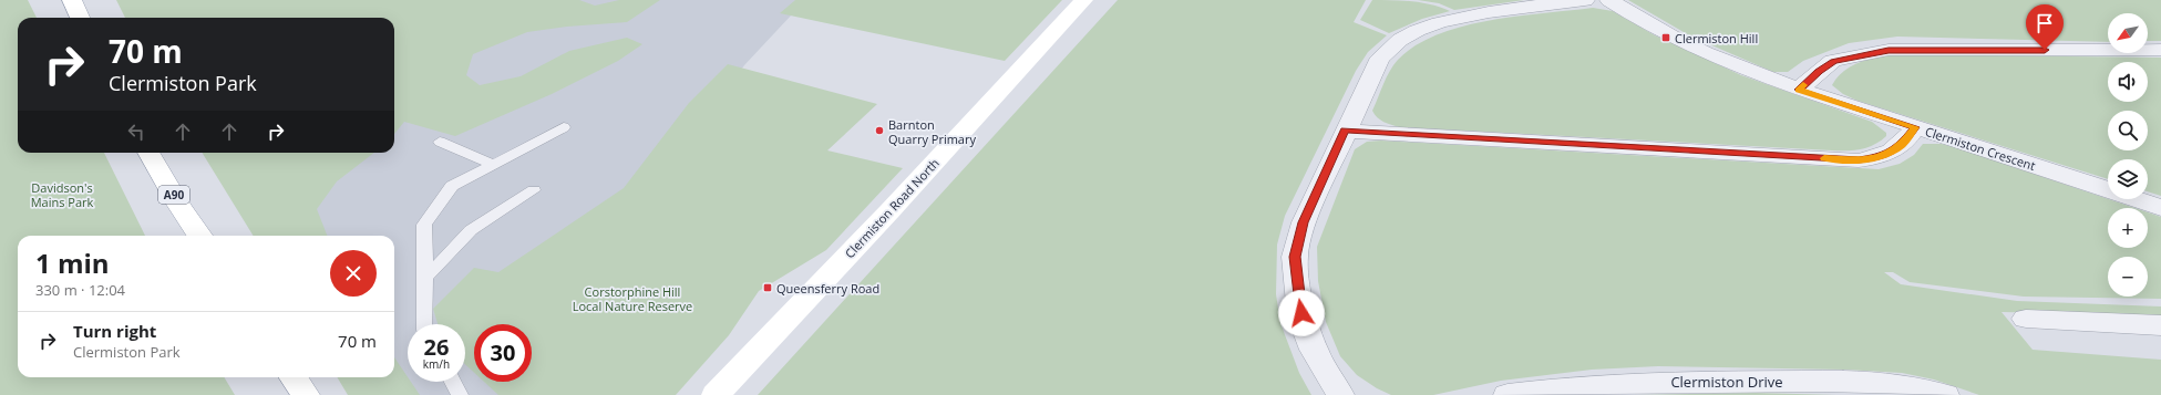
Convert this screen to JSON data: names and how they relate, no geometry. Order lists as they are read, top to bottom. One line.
{"streets":{"street":["Clermiston Crescent","A90","Clermiston Road North","Clermiston Drive"]},"parks":["Davidson's Mains Park","Corstorphine Hill Local Nature Reserve"],"places":{"transit":["Clermiston Hill","Queensferry Road"],"other":["Barnton Quarry Primary"]},"north":"bottom left","page":{"map_buttons":["+","−"],"turn":["70 m","Clermiston Park"],"heading":["1 min","330 m · 12:04"],"list":[{"name":"Turn right","note":"Clermiston Park","value":"70 m"}],"speed":"26 km/h","limit":"30"}}
